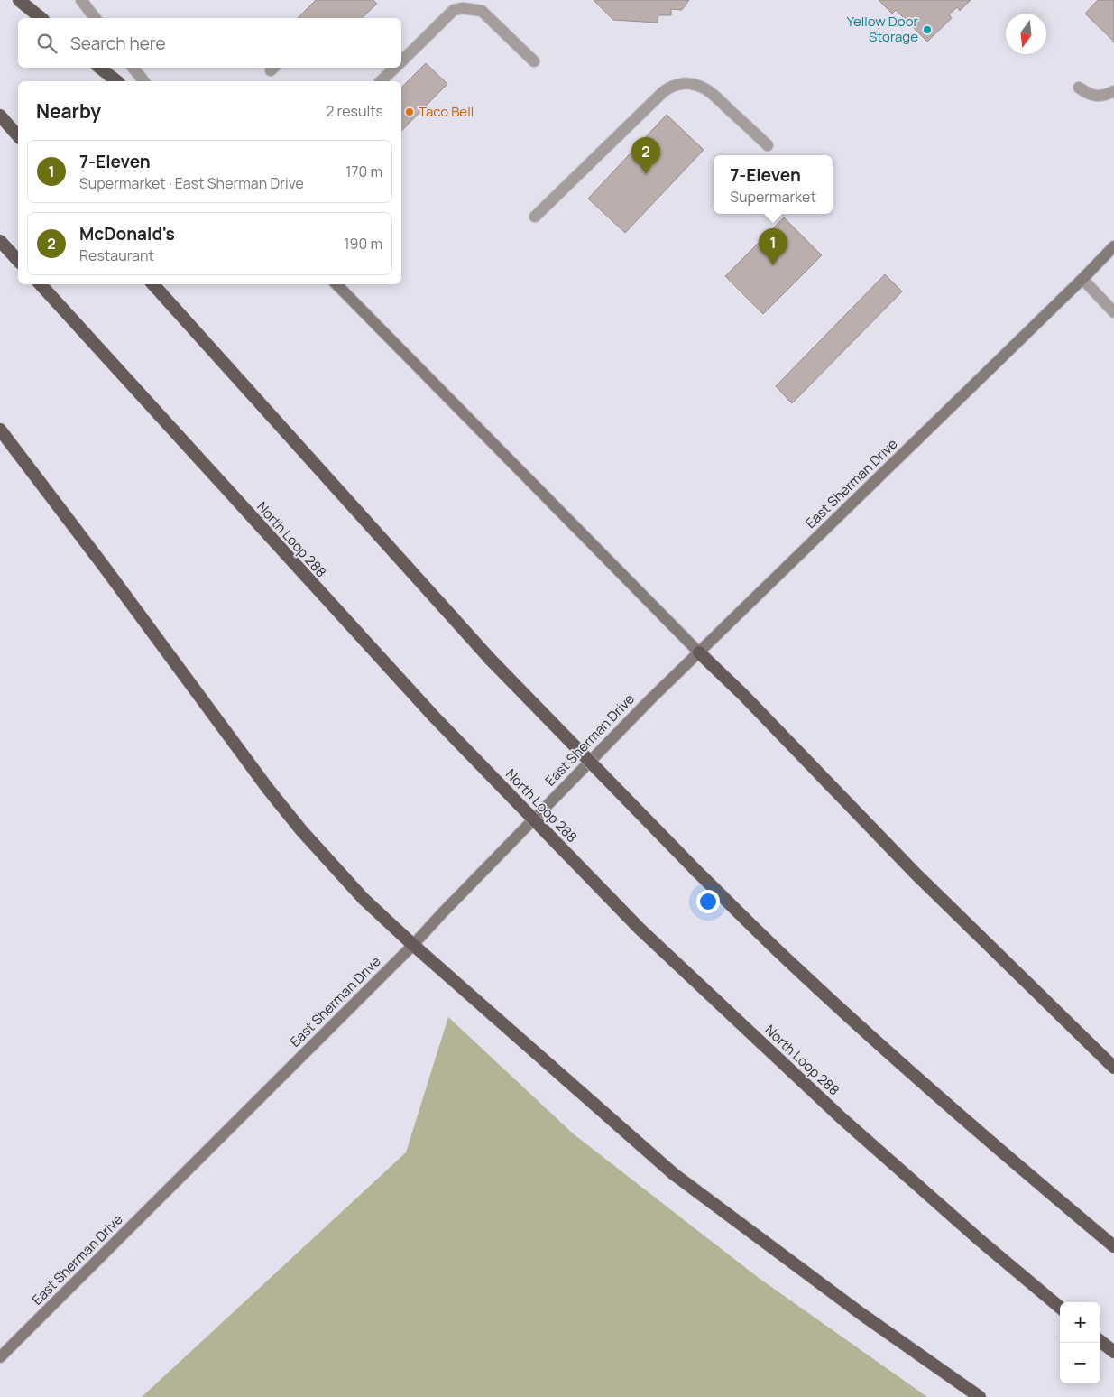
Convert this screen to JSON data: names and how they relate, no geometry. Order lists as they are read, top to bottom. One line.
{"streets":{"highway":["North Loop 288"],"main road":["East Sherman Drive"]},"places":["Yellow Door Storage","Taco Bell"],"north":"bottom","page":{"search":"Search here","heading":["Nearby","2 results"],"pins":["2","1"],"list":[{"mark":"1","name":"7-Eleven","note":"Supermarket · East Sherman Drive","value":"170 m"},{"mark":"2","name":"McDonald's","note":"Restaurant","value":"190 m"}],"popup":["7-Eleven","Supermarket"],"map_buttons":["+","−"]}}
